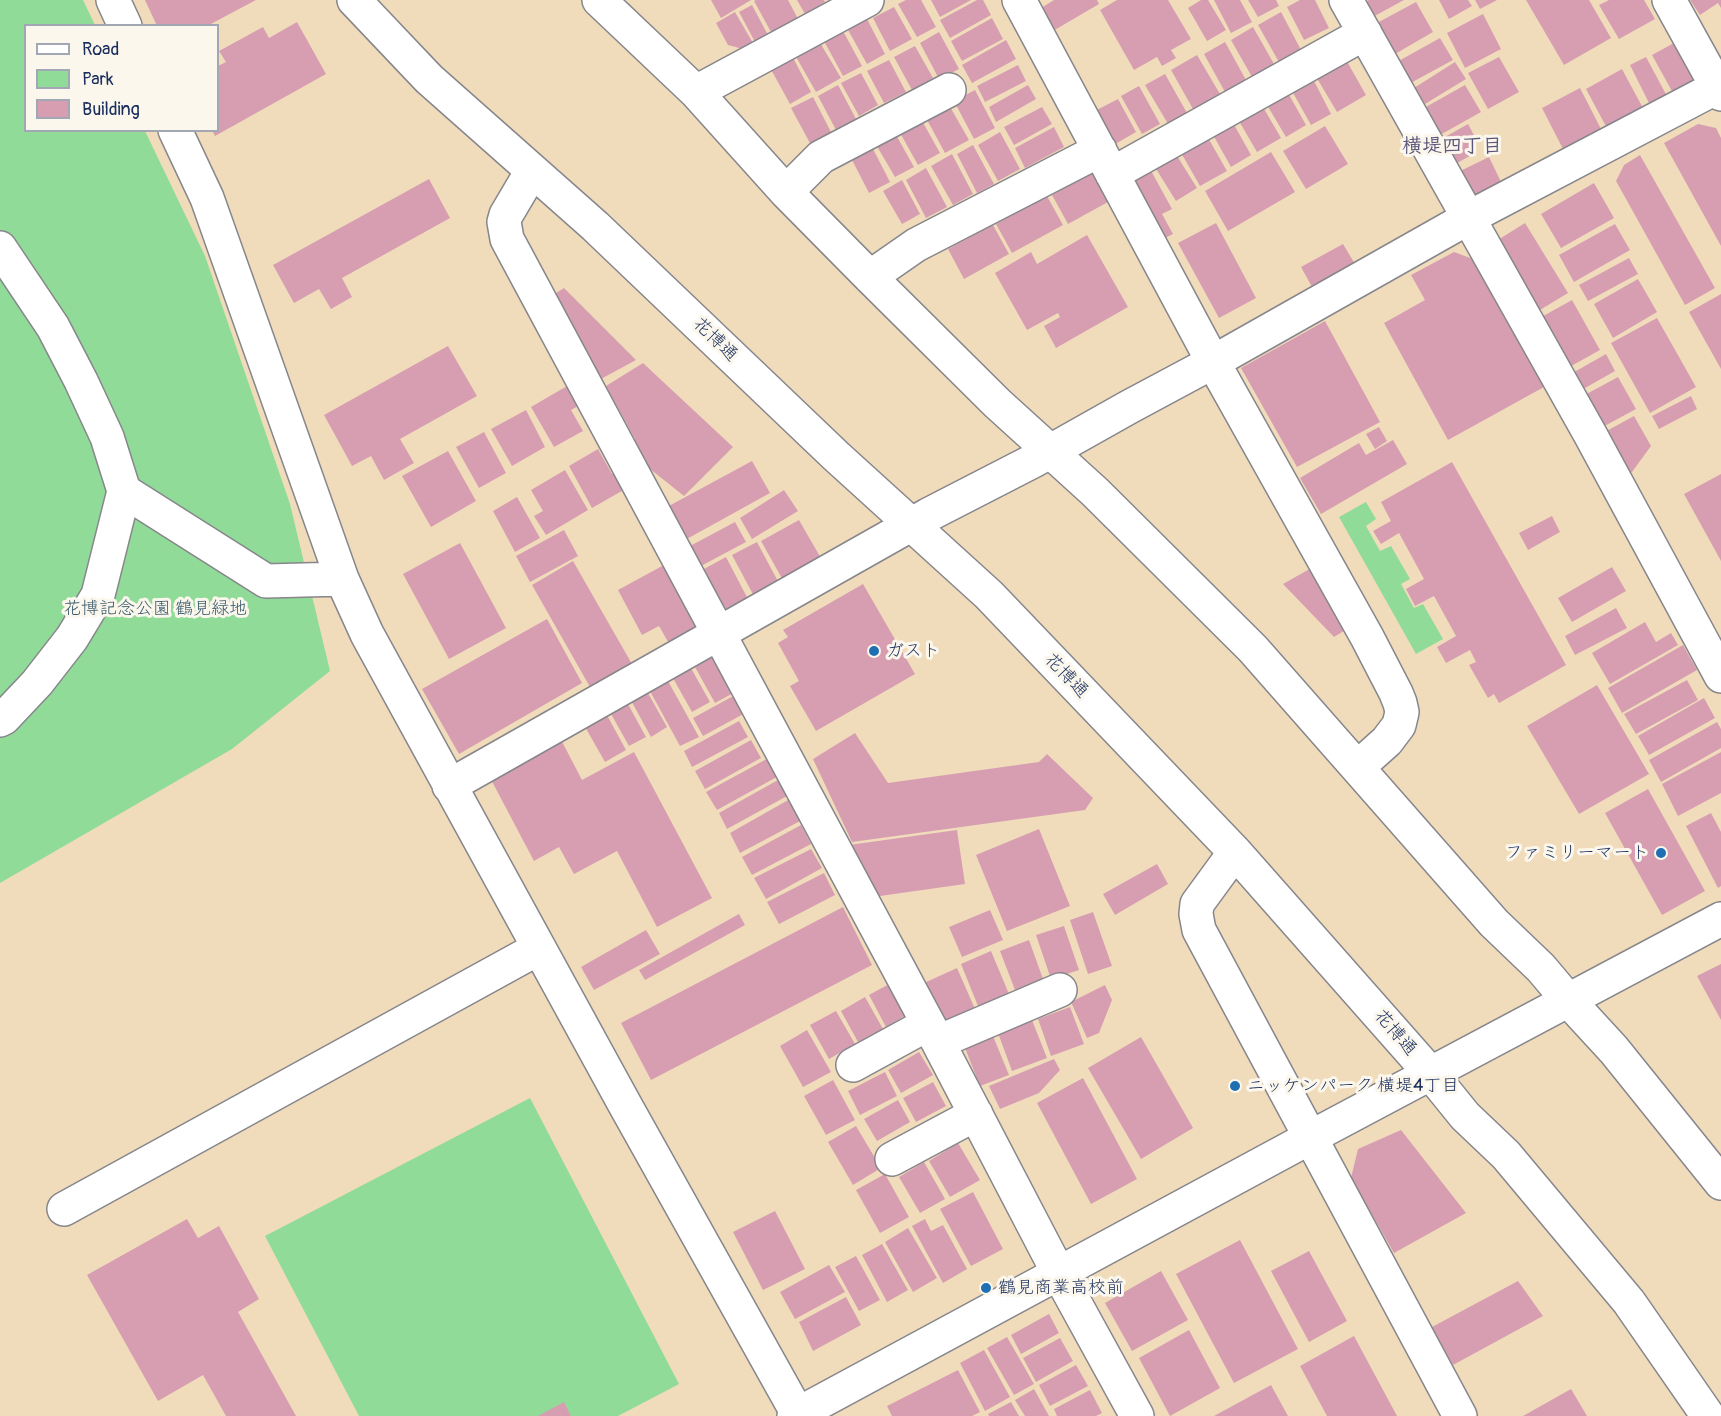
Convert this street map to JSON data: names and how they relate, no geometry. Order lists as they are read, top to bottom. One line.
{"streets":{"street":["花博通"]},"districts":["横堤四丁目"],"parks":["花博記念公園 鶴見緑地"],"places":["ガスト","ファミリーマート","ニッケンパーク 横堤4丁目","鶴見商業高校前"],"legend":["Road","Park","Building"]}
